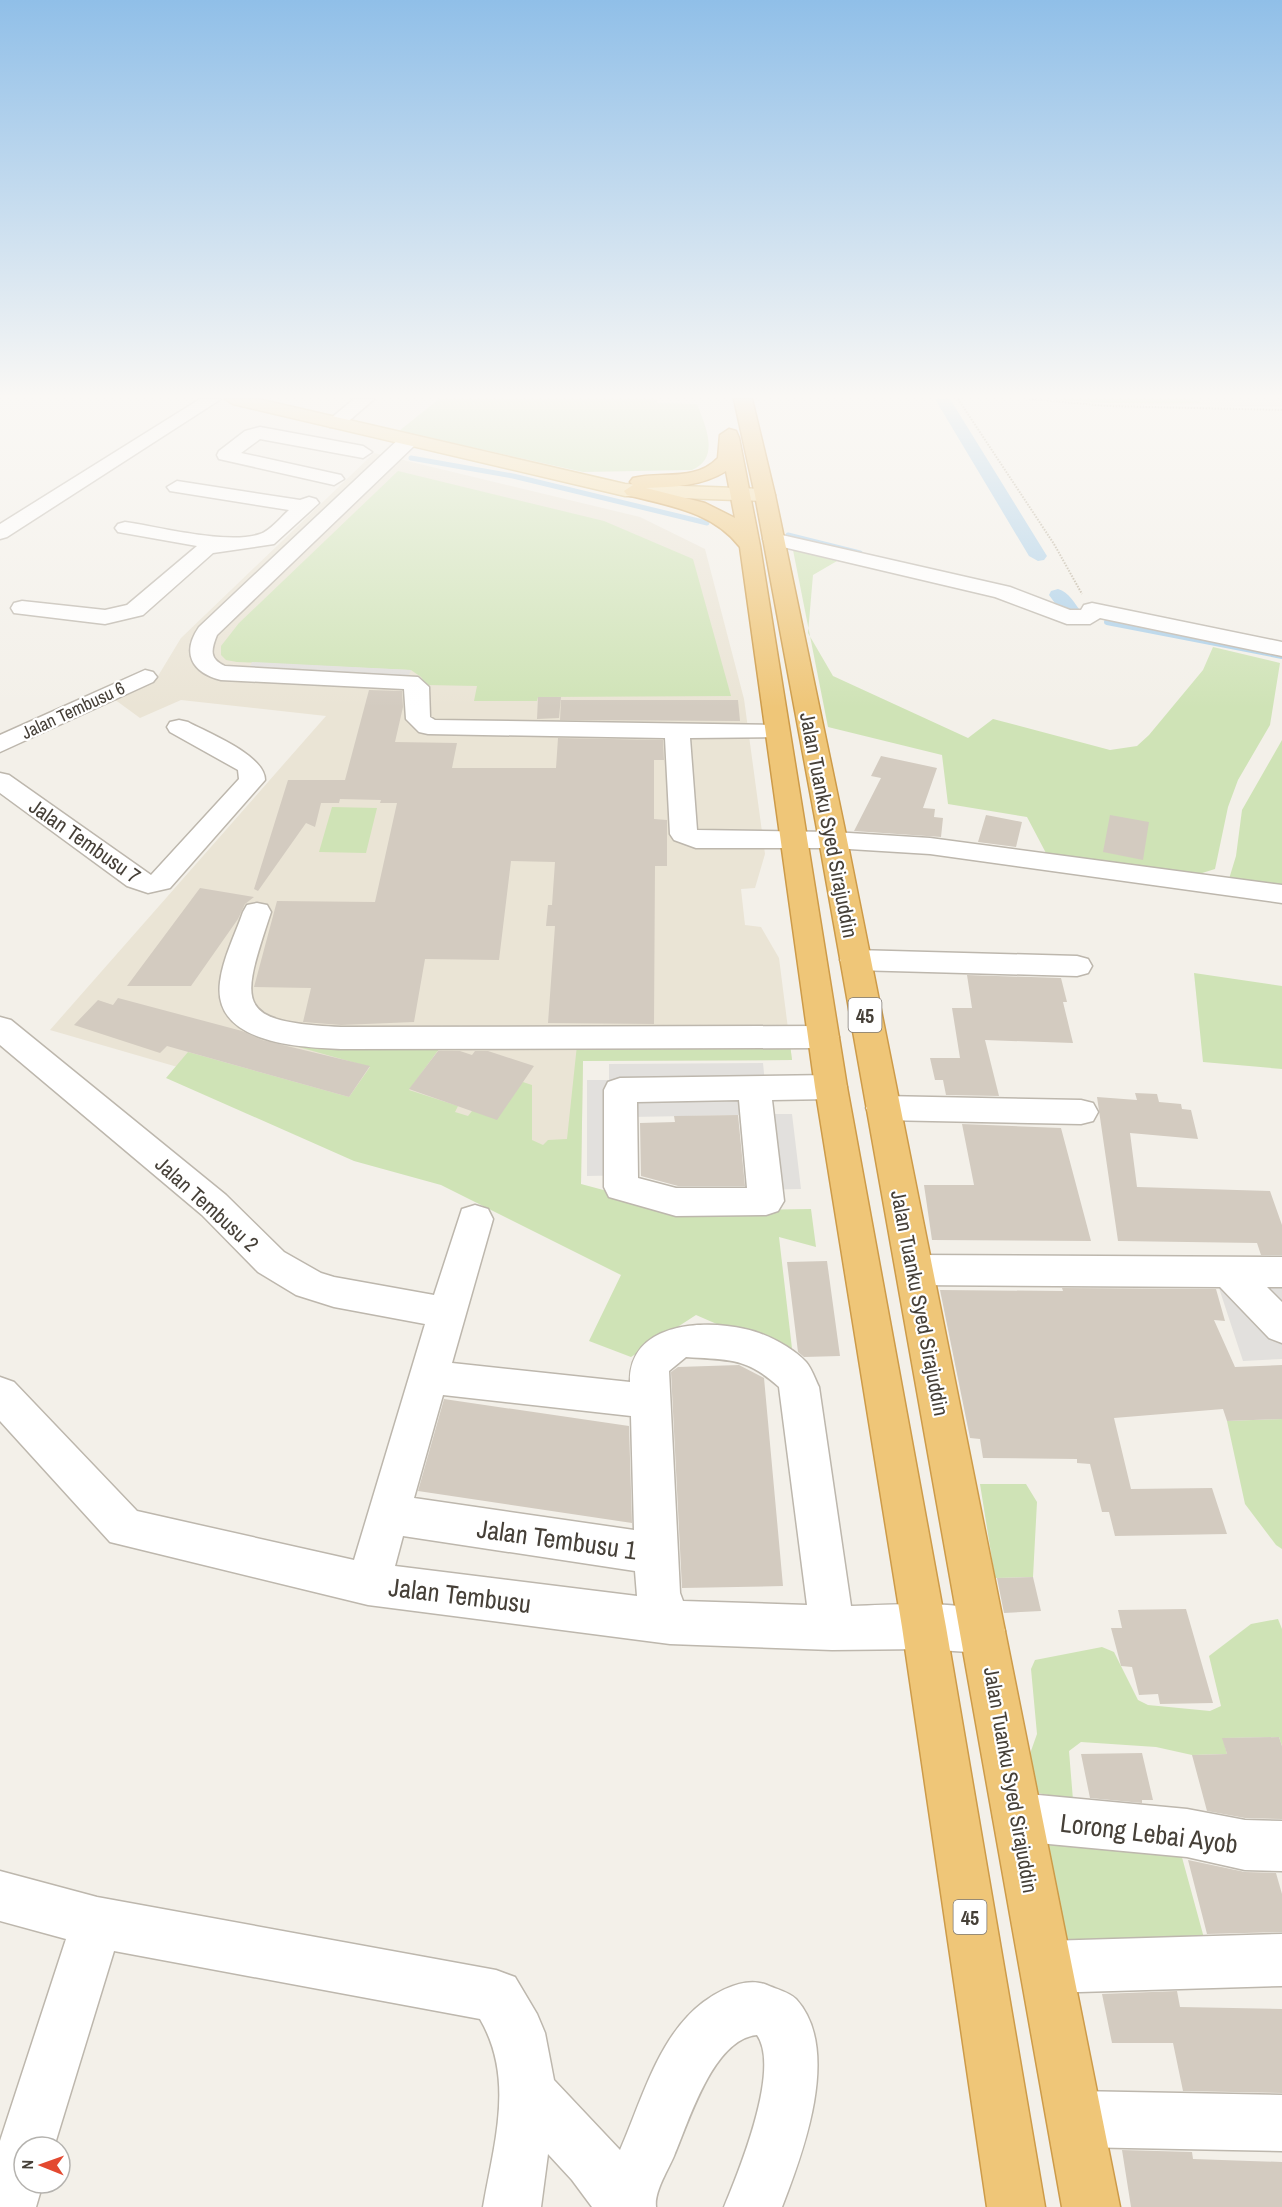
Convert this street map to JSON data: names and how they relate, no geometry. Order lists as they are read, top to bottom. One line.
{"streets":{"highway":["Jalan Tuanku Syed Sirajuddin","45"],"street":["Jalan Tembusu 6","Jalan Tembusu 7","Jalan Tembusu 2","Jalan Tembusu 1","Jalan Tembusu","Lorong Lebai Ayob"]},"crossings":[["Jalan Tuanku Syed Sirajuddin","Jalan Tembusu"],["Jalan Tuanku Syed Sirajuddin","Lorong Lebai Ayob"],["Jalan Tembusu 1","Jalan Tembusu"]],"north":"left"}
